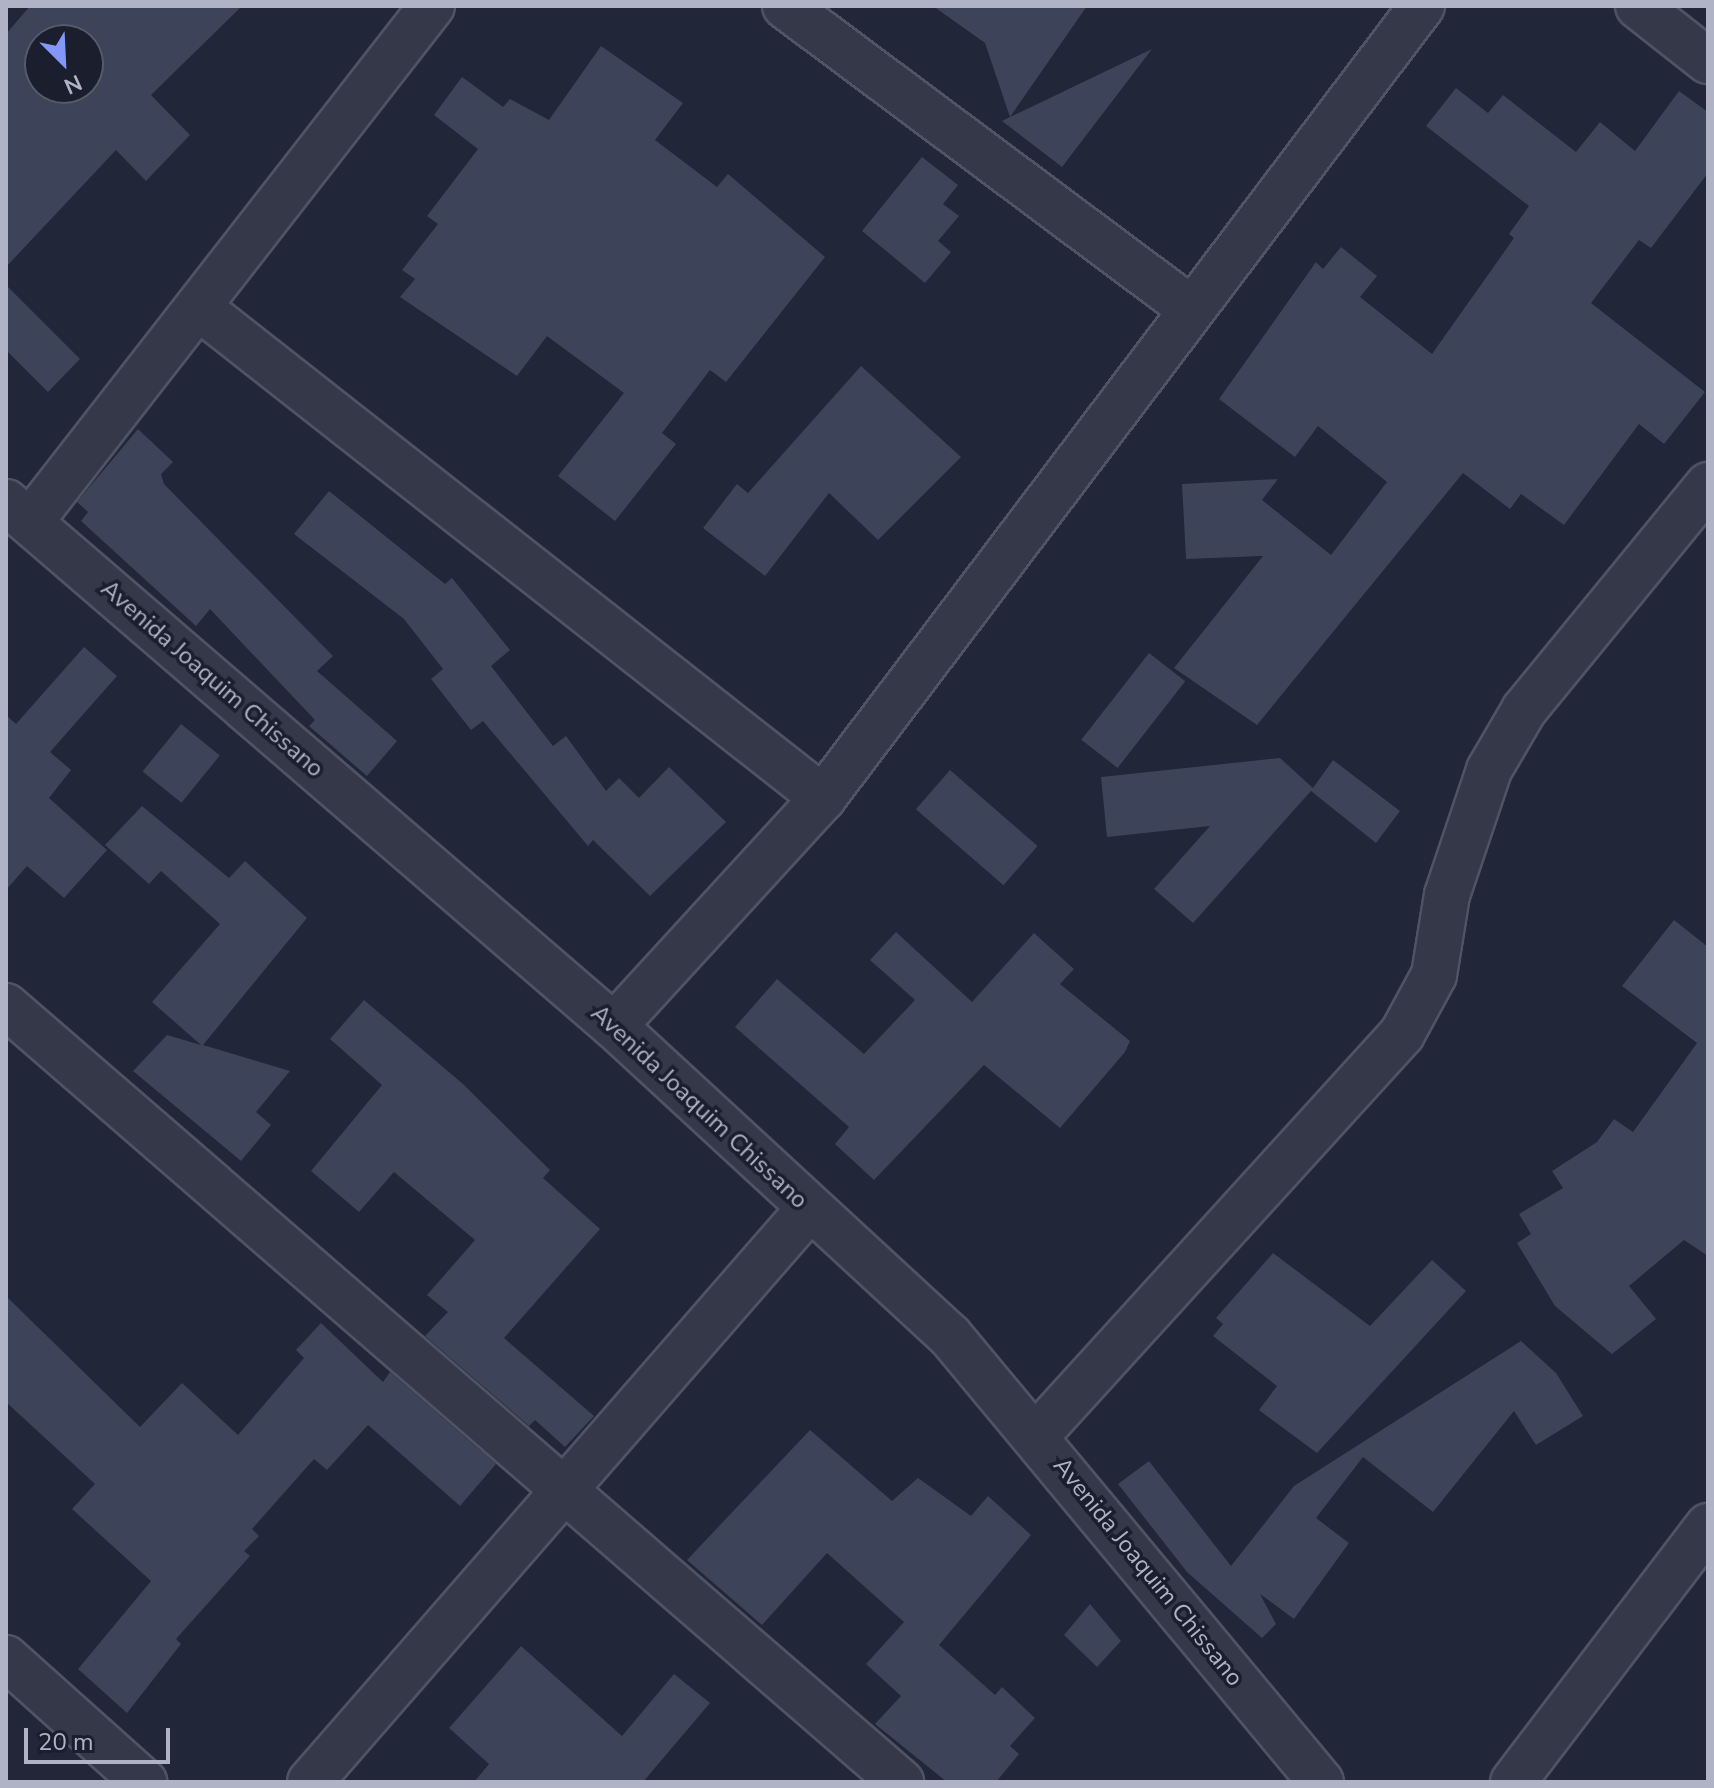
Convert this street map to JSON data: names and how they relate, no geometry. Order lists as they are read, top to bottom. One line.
{"streets":{"street":["Avenida Joaquim Chissano"]},"scale_bar":"20 m","north":"bottom right"}
